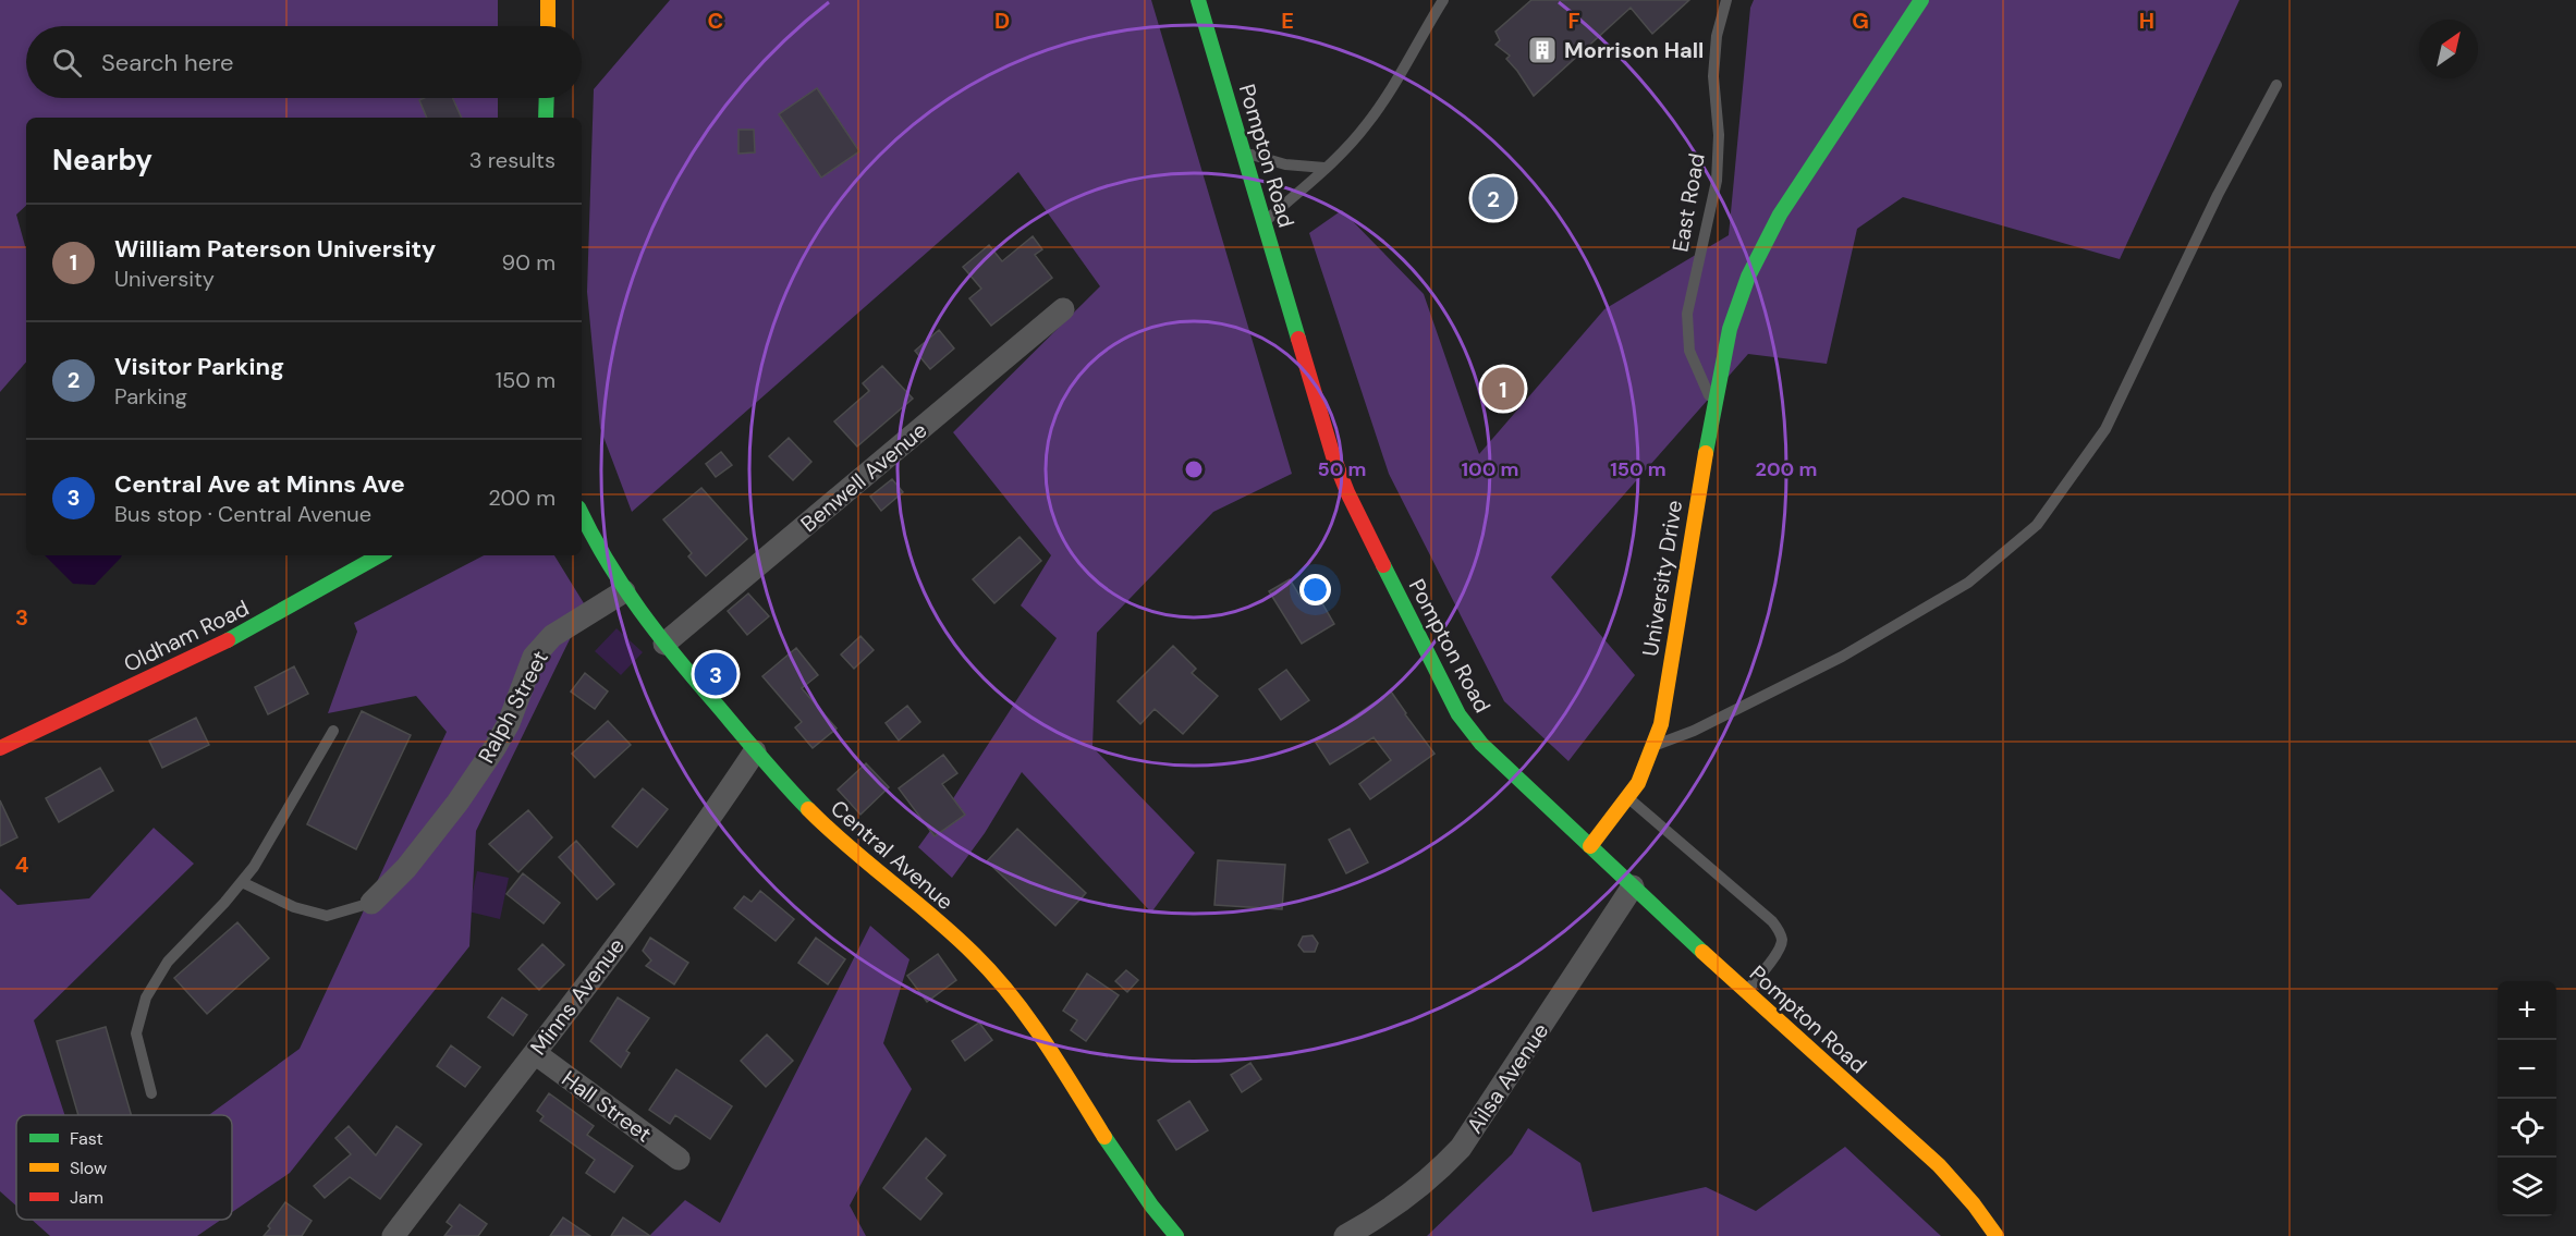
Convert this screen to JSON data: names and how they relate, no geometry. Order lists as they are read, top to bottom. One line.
{"streets":{"main road":["Pompton Road","University Drive","Oldham Road","Central Avenue"],"street":["Benwell Avenue","Ralph Street","Minns Avenue","Ailsa Avenue","Hall Street"],"lane":["East Road"]},"crossings":[["Pompton Road","University Drive"],["Pompton Road","Ailsa Avenue"],["East Road","University Drive"],["Benwell Avenue","Central Avenue"],["Ralph Street","Central Avenue"],["Central Avenue","Minns Avenue"],["Minns Avenue","Hall Street"]],"places":{"building":["Morrison Hall"]},"legend":["Fast","Slow","Jam"],"north":"top right","page":{"search":"Search here","heading":["Nearby","3 results"],"pins":["2","1","3"],"list":[{"mark":"1","name":"William Paterson University","note":"University","value":"90 m"},{"mark":"2","name":"Visitor Parking","note":"Parking","value":"150 m"},{"mark":"3","name":"Central Ave at Minns Ave","note":"Bus stop · Central Avenue","value":"200 m"}],"map_buttons":["+","−"]},"grid":{"columns":["C","D","E","F","G","H"],"rows":["3","4"]},"rings":["50 m","100 m","150 m","200 m"]}
